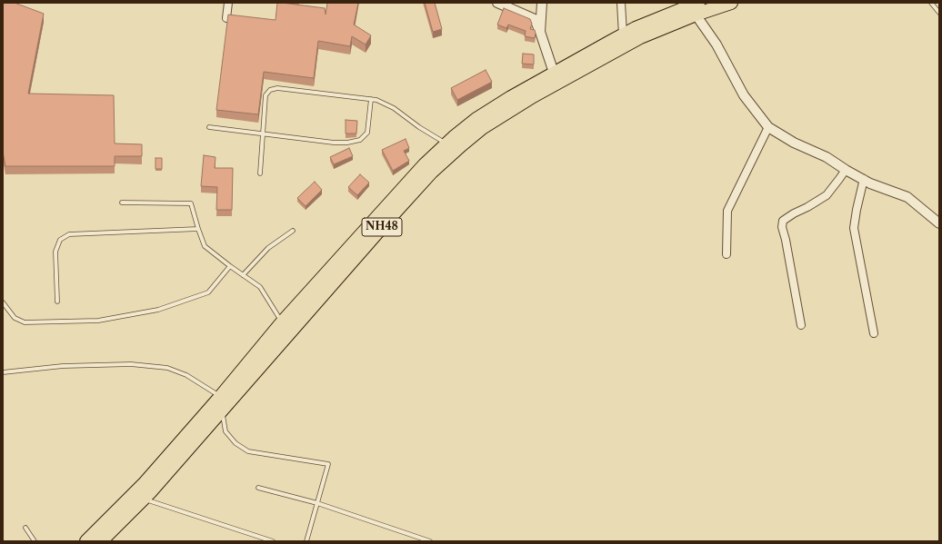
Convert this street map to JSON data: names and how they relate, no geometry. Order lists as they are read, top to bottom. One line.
{"streets":{"highway":["NH48"]}}
